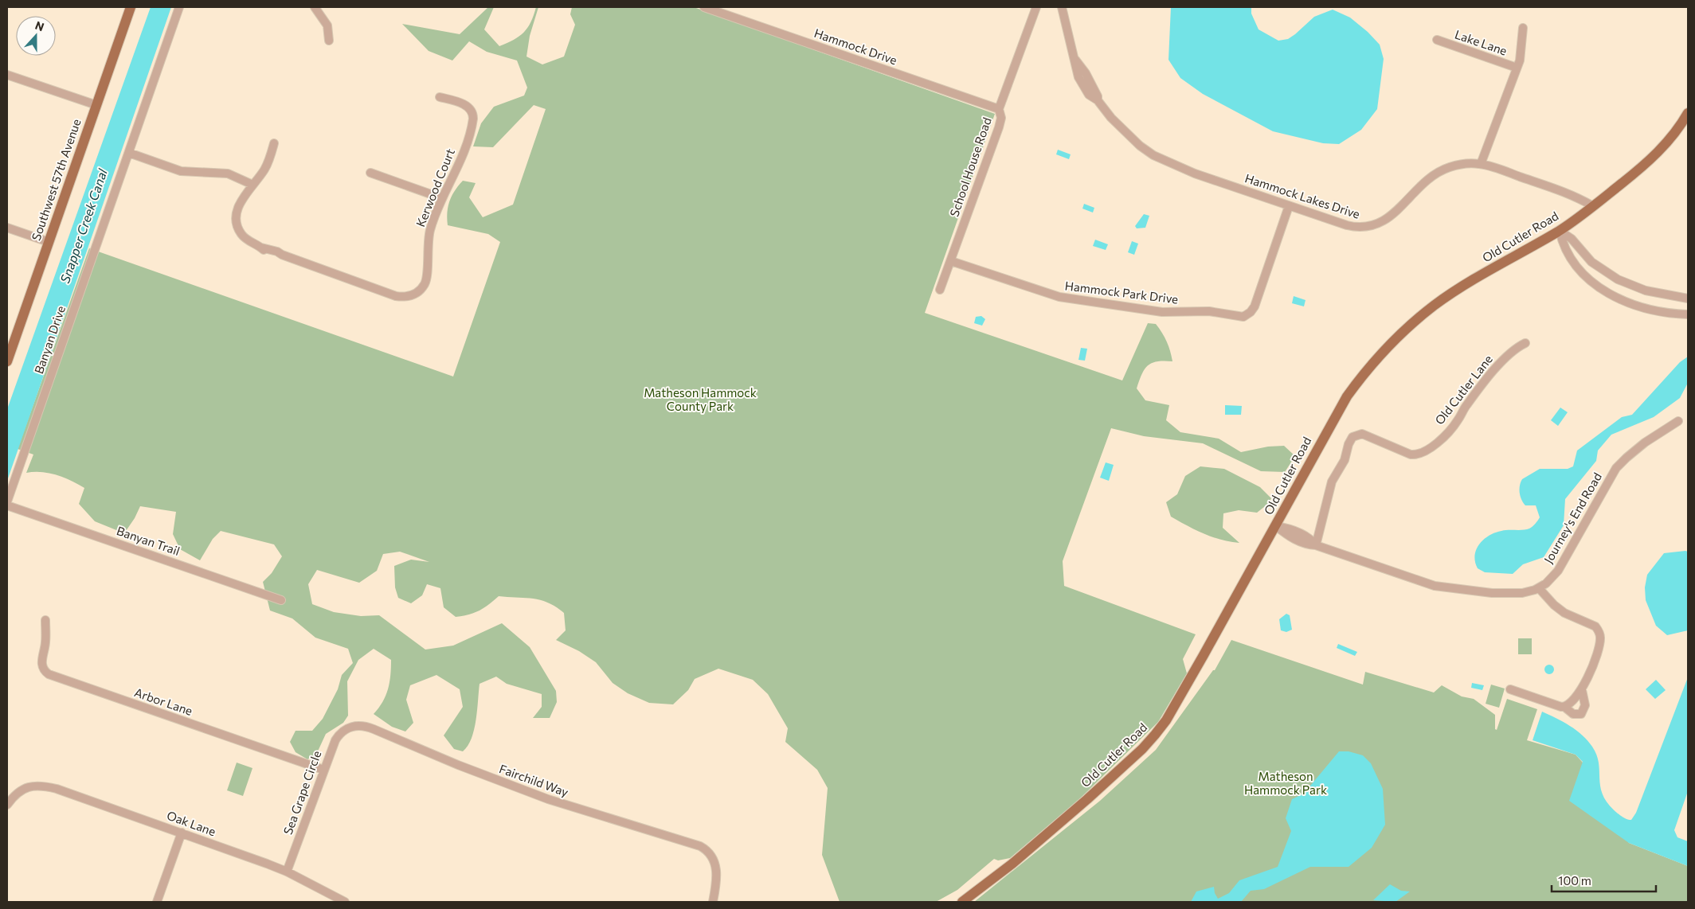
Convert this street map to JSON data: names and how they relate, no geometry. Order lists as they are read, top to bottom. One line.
{"streets":{"main road":["Southwest 57th Avenue","Old Cutler Road"],"street":["Lake Lane","Hammock Drive","School House Road","Kerwood Court","Hammock Lakes Drive","Hammock Park Drive","Banyan Drive","Old Cutler Lane","Journey's End Road","Banyan Trail","Arbor Lane","Fairchild Way","Sea Grape Circle","Oak Lane"]},"crossings":[["Hammock Drive","School House Road"],["School House Road","Hammock Park Drive"],["Hammock Lakes Drive","Old Cutler Road"],["Hammock Lakes Drive","Hammock Park Drive"],["Old Cutler Road","Journey's End Road"],["Old Cutler Lane","Journey's End Road"],["Arbor Lane","Sea Grape Circle"],["Fairchild Way","Sea Grape Circle"],["Sea Grape Circle","Oak Lane"]],"water":["Snapper Creek Canal"],"parks":["Matheson Hammock County Park","Matheson Hammock Park"],"scale_bar":"100 m","north":"top"}
